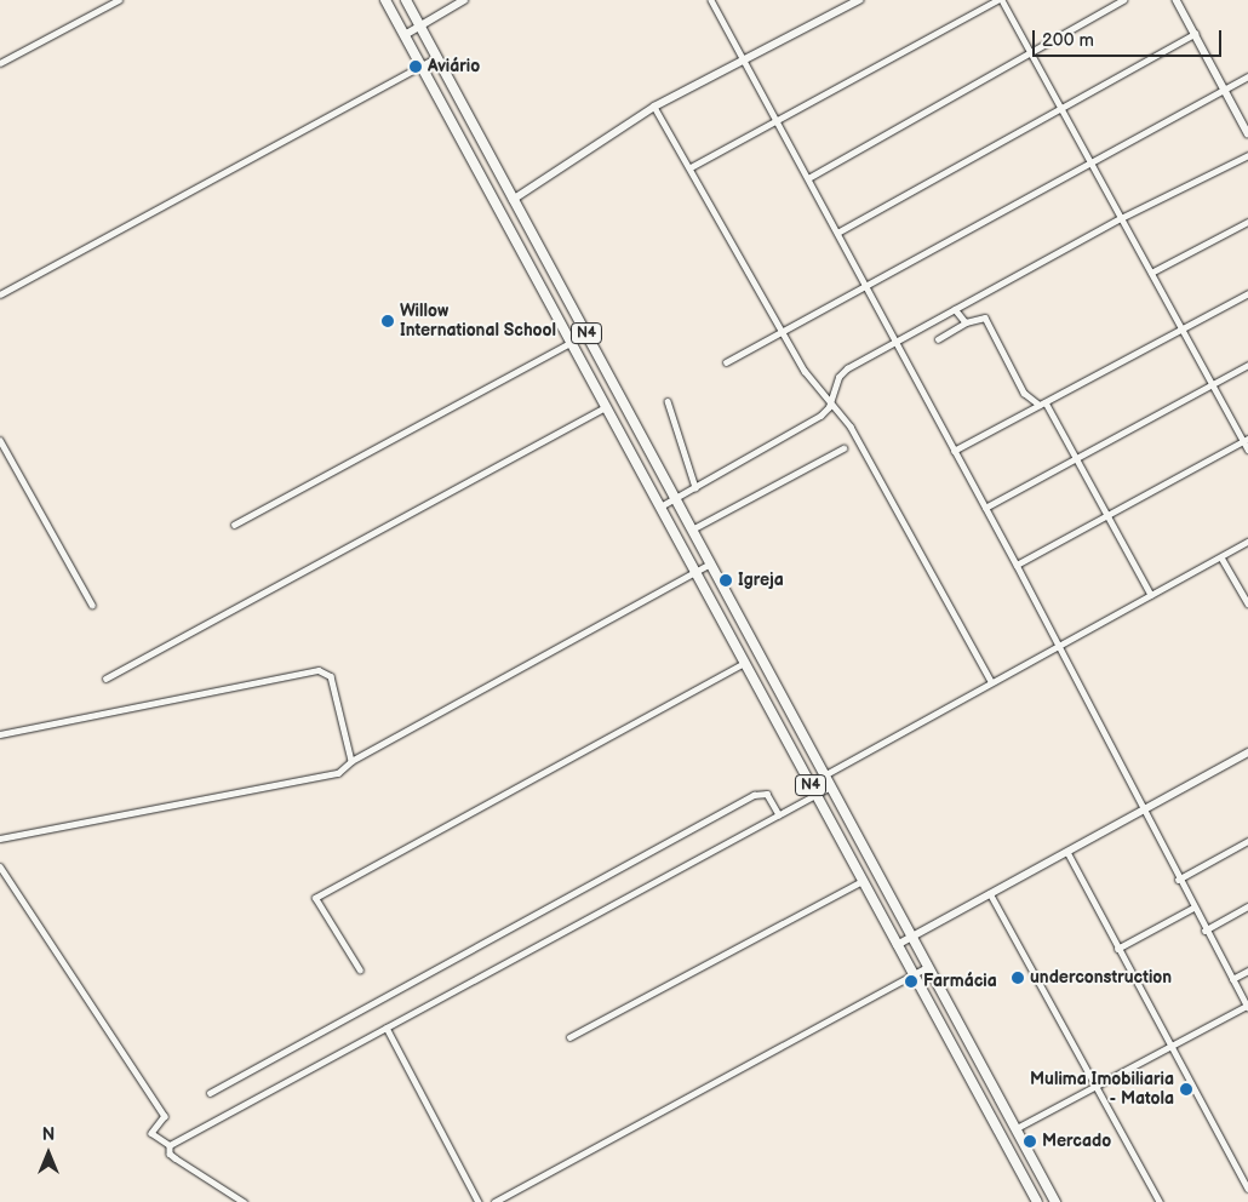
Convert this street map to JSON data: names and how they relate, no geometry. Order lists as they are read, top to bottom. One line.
{"streets":{"highway":["N4"]},"places":["Aviário","Willow International School","Igreja","underconstruction","Farmácia","Mulima Imobiliaria - Matola","Mercado"],"scale_bar":"200 m","north":"top"}
